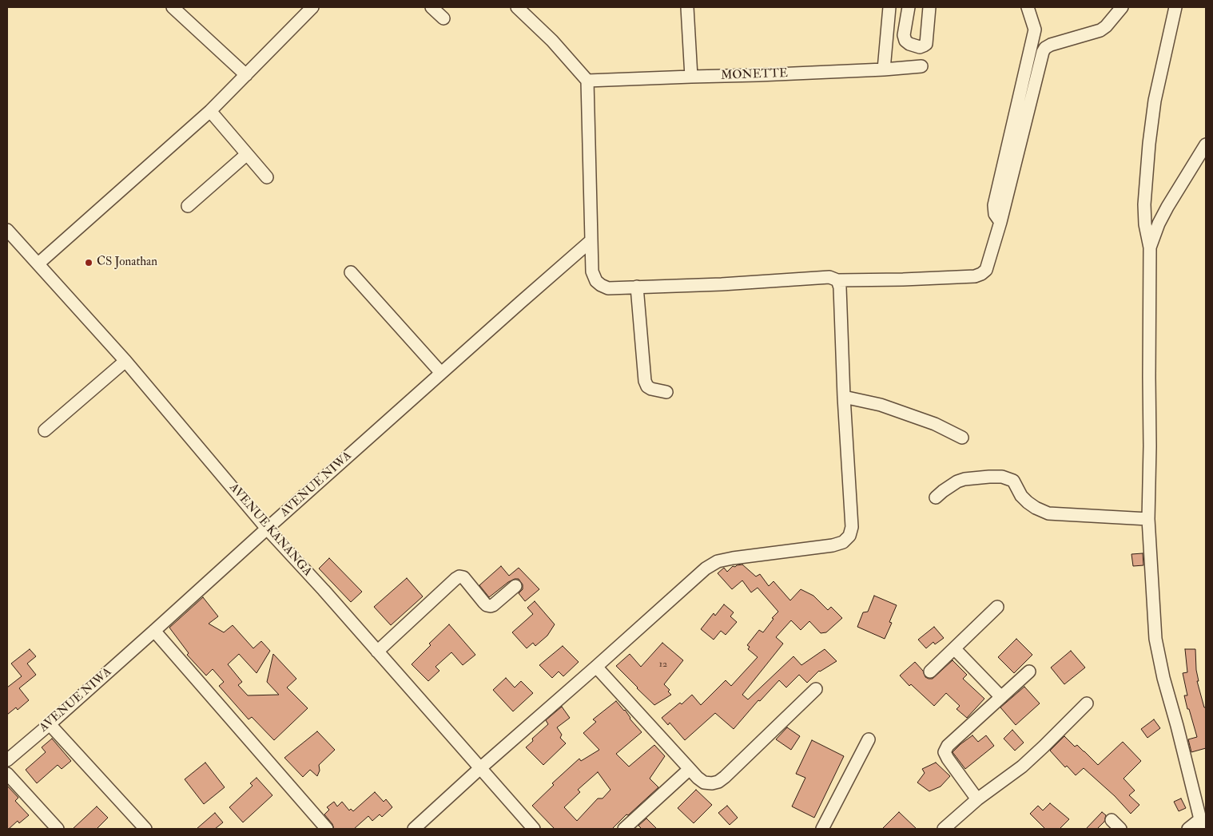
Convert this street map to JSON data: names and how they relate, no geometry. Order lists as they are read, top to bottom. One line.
{"streets":{"street":["MONETTE","AVENUE NIWA","AVENUE KANANGA"]},"crossings":[["AVENUE NIWA","AVENUE KANANGA"]],"places":["CS Jonathan"],"house_numbers":["12"]}
